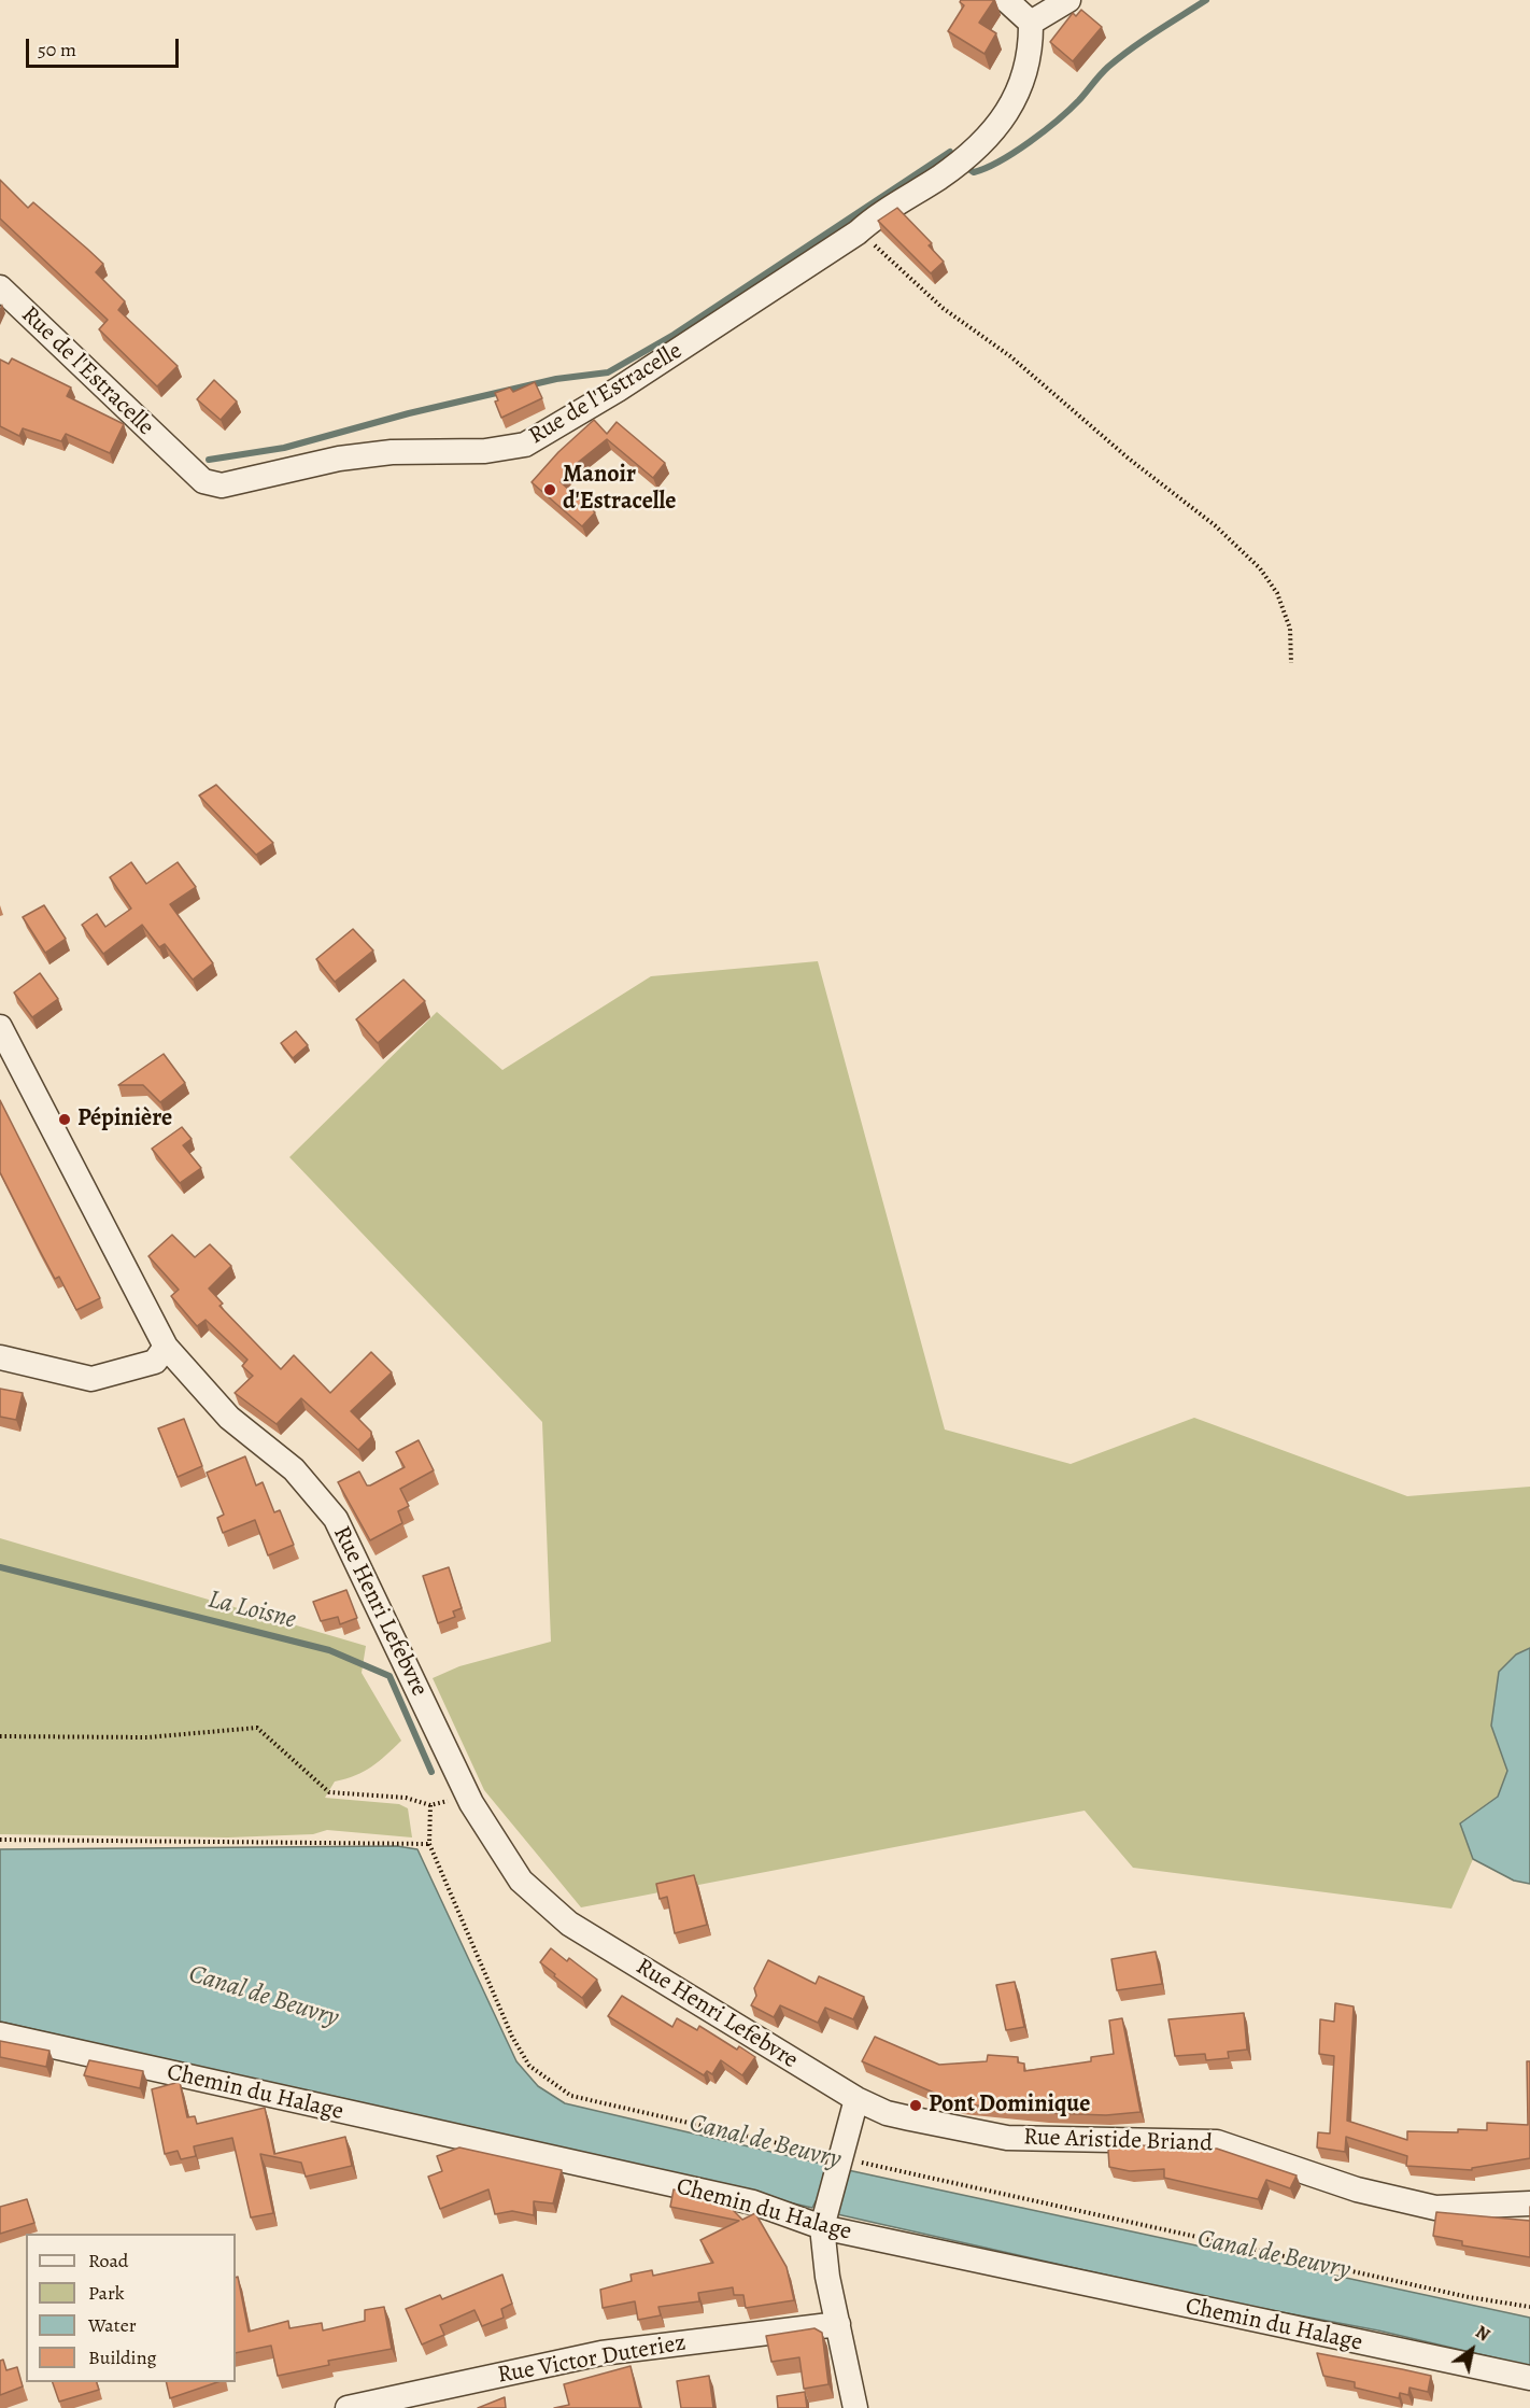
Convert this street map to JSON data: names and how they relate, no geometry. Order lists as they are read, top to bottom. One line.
{"streets":{"street":["Rue de l'Estracelle","Rue Henri Lefebvre","Chemin du Halage","Rue Aristide Briand","Rue Victor Duteriez"]},"crossings":[["Rue Henri Lefebvre","Rue Aristide Briand"]],"water":["La Loisne","Canal de Beuvry"],"places":["Manoir d'Estracelle","Pépinière","Pont Dominique"],"legend":["Road","Park","Water","Building"],"scale_bar":"50 m","north":"top right"}
